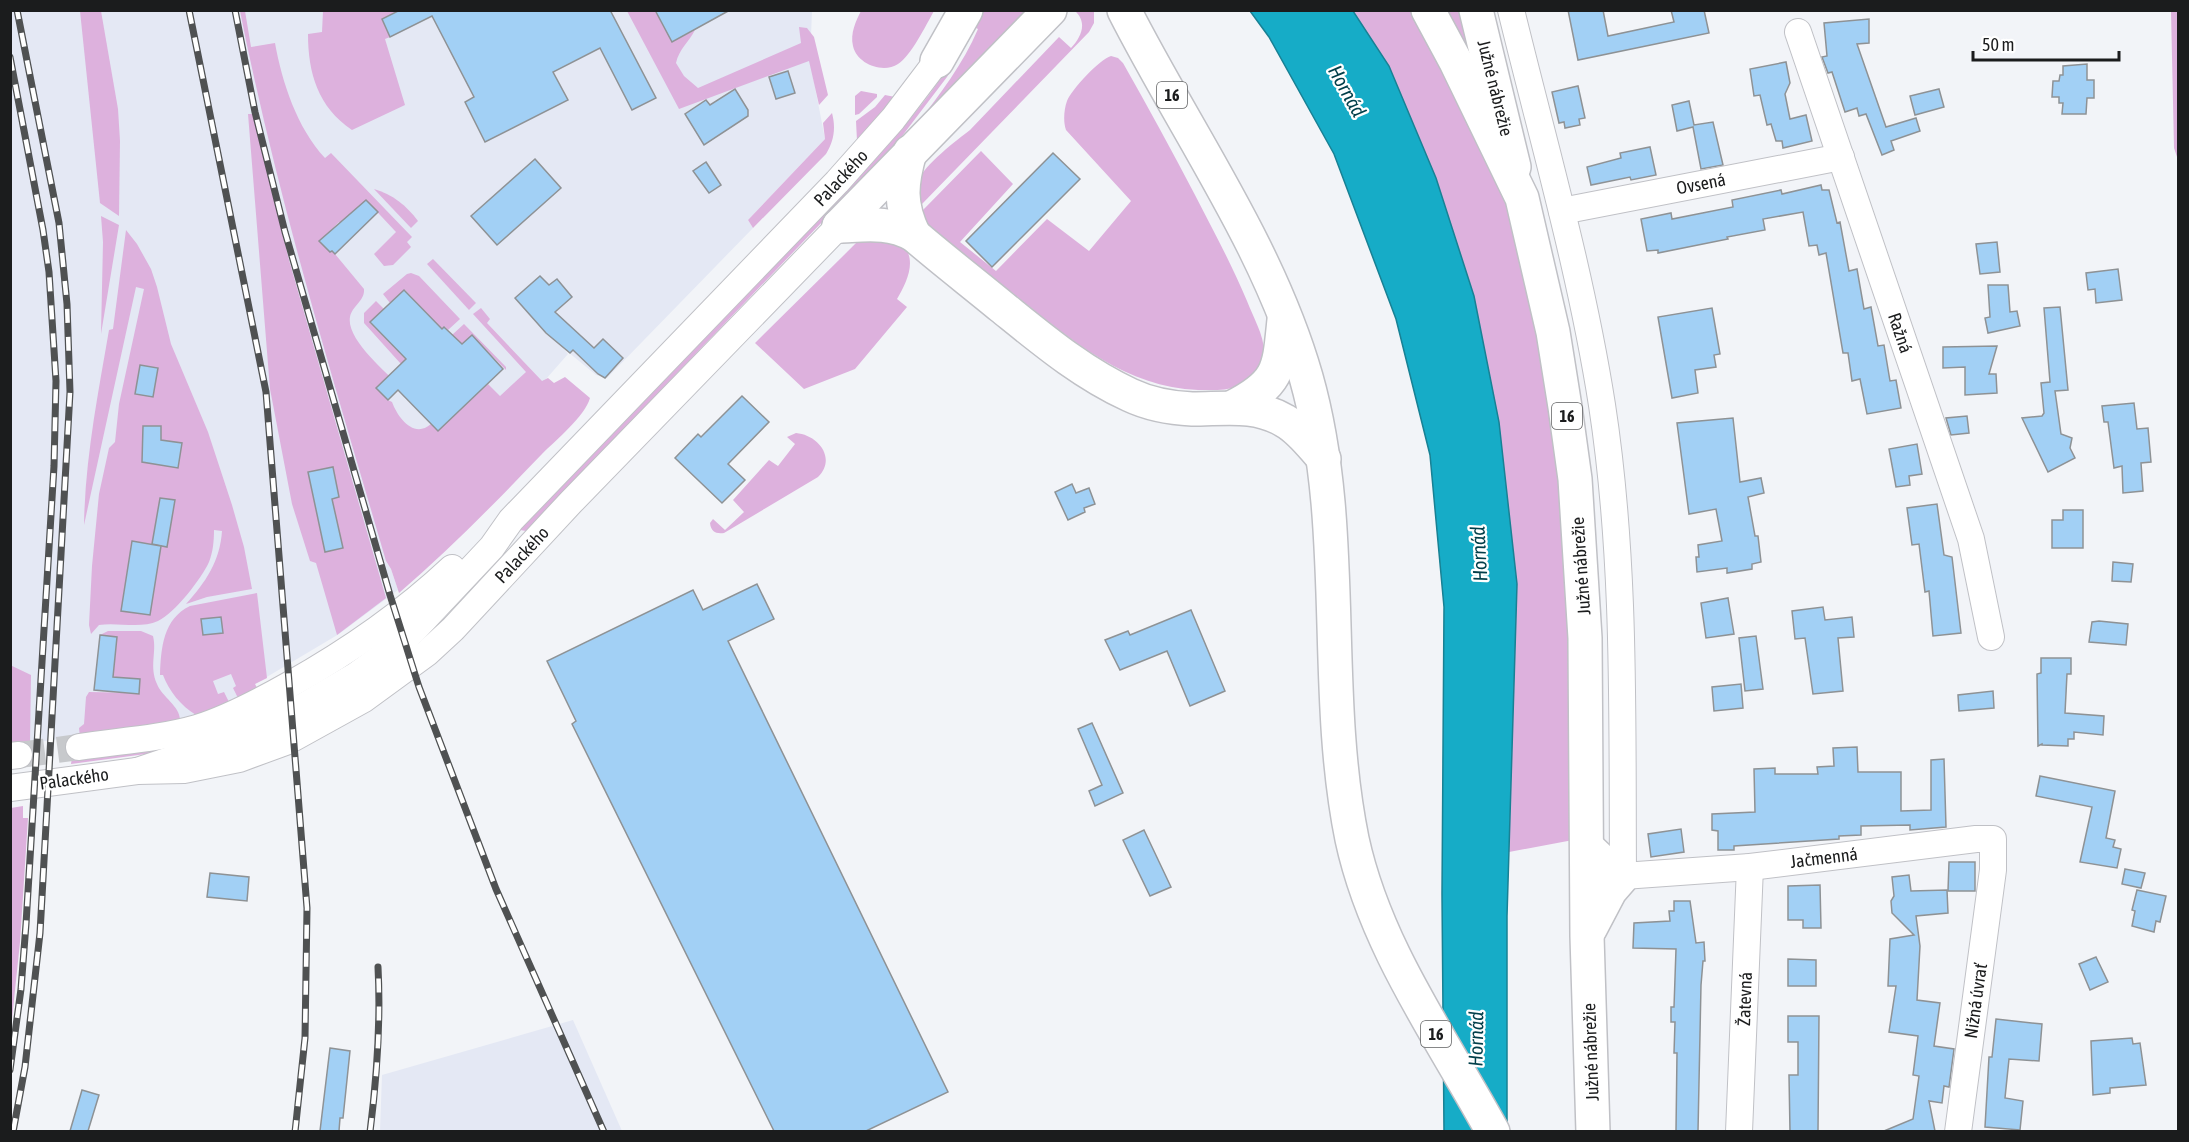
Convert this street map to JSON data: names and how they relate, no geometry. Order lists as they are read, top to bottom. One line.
{"streets":{"main road":["Južné nábrežie","16"],"street":["Palackého","Ovsená","Ražná","Jačmenná","Žatevná","Nižná úvrať"]},"crossings":[["Južné nábrežie","Ovsená"],["Južné nábrežie","Jačmenná"],["Ovsená","Ražná"],["Jačmenná","Žatevná"],["Jačmenná","Nižná úvrať"]],"water":["Hornád"],"scale_bar":"50 m"}
